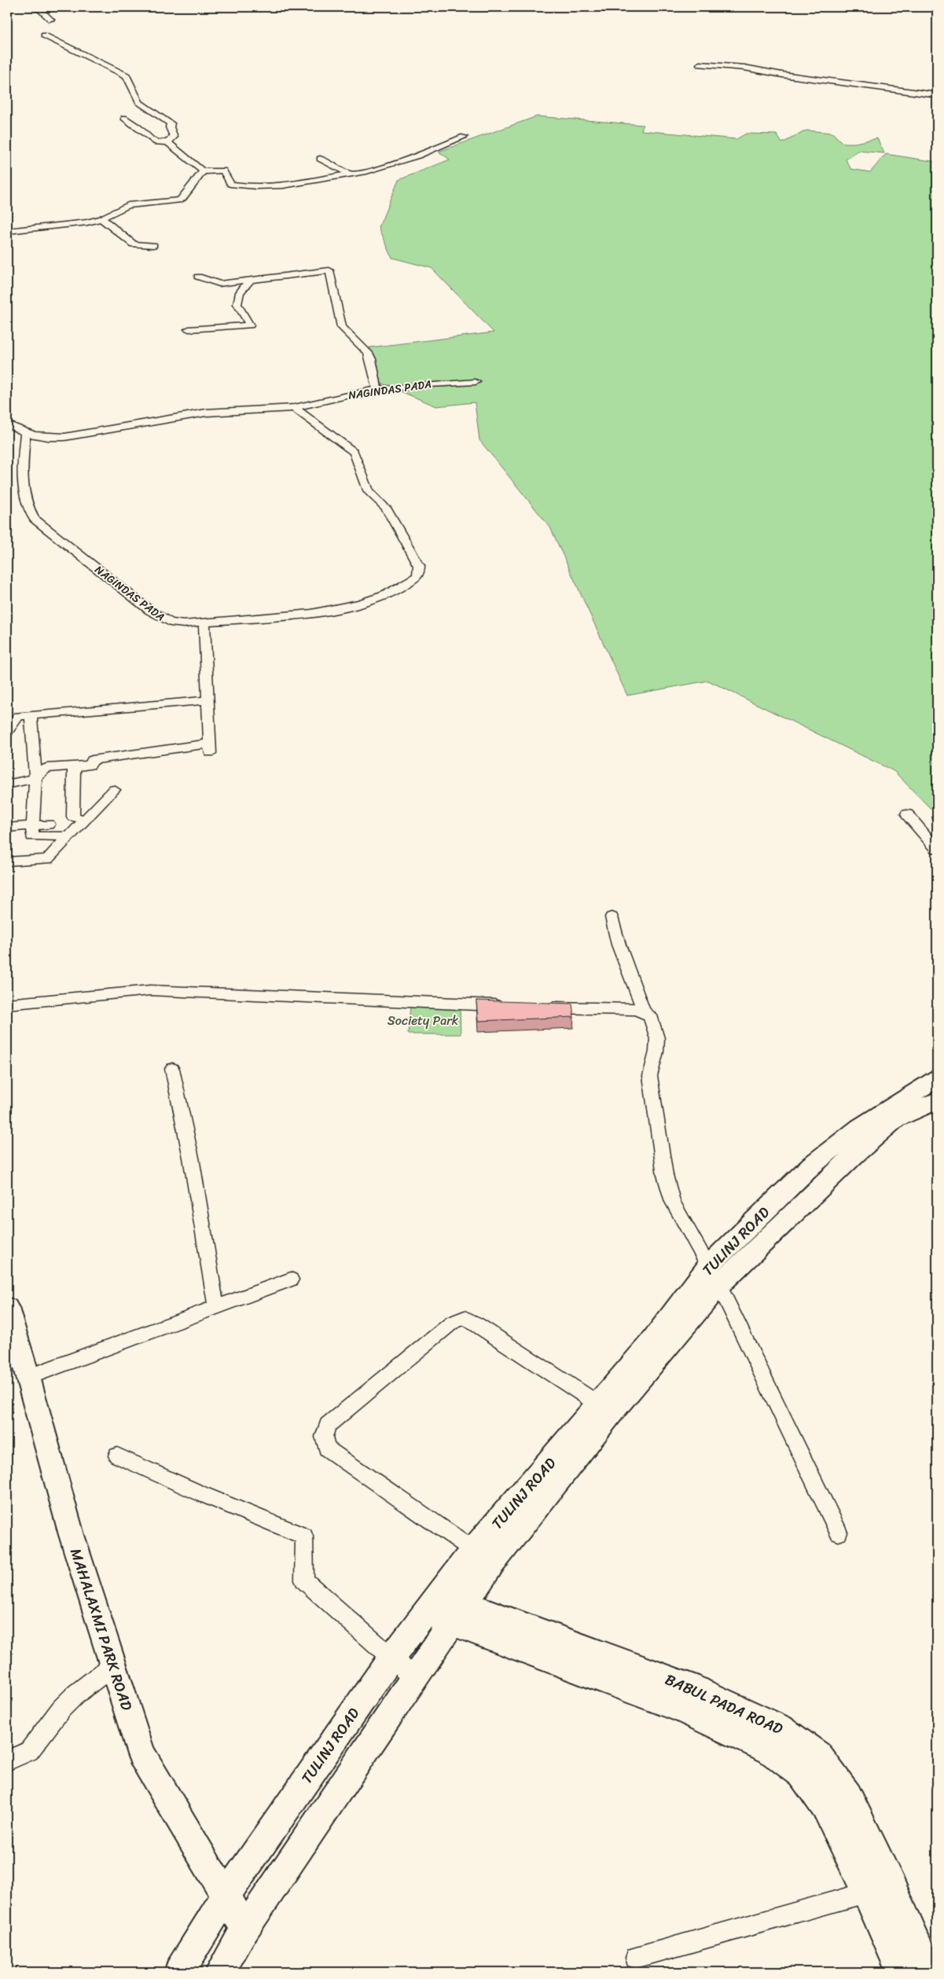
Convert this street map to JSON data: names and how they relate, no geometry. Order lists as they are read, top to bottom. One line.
{"streets":{"main road":["TULINJ ROAD","MAHALAXMI PARK ROAD","BABUL PADA ROAD"],"street":["NAGINDAS PADA"]},"crossings":[["TULINJ ROAD","MAHALAXMI PARK ROAD"],["TULINJ ROAD","BABUL PADA ROAD"]],"parks":["Society Park"]}
